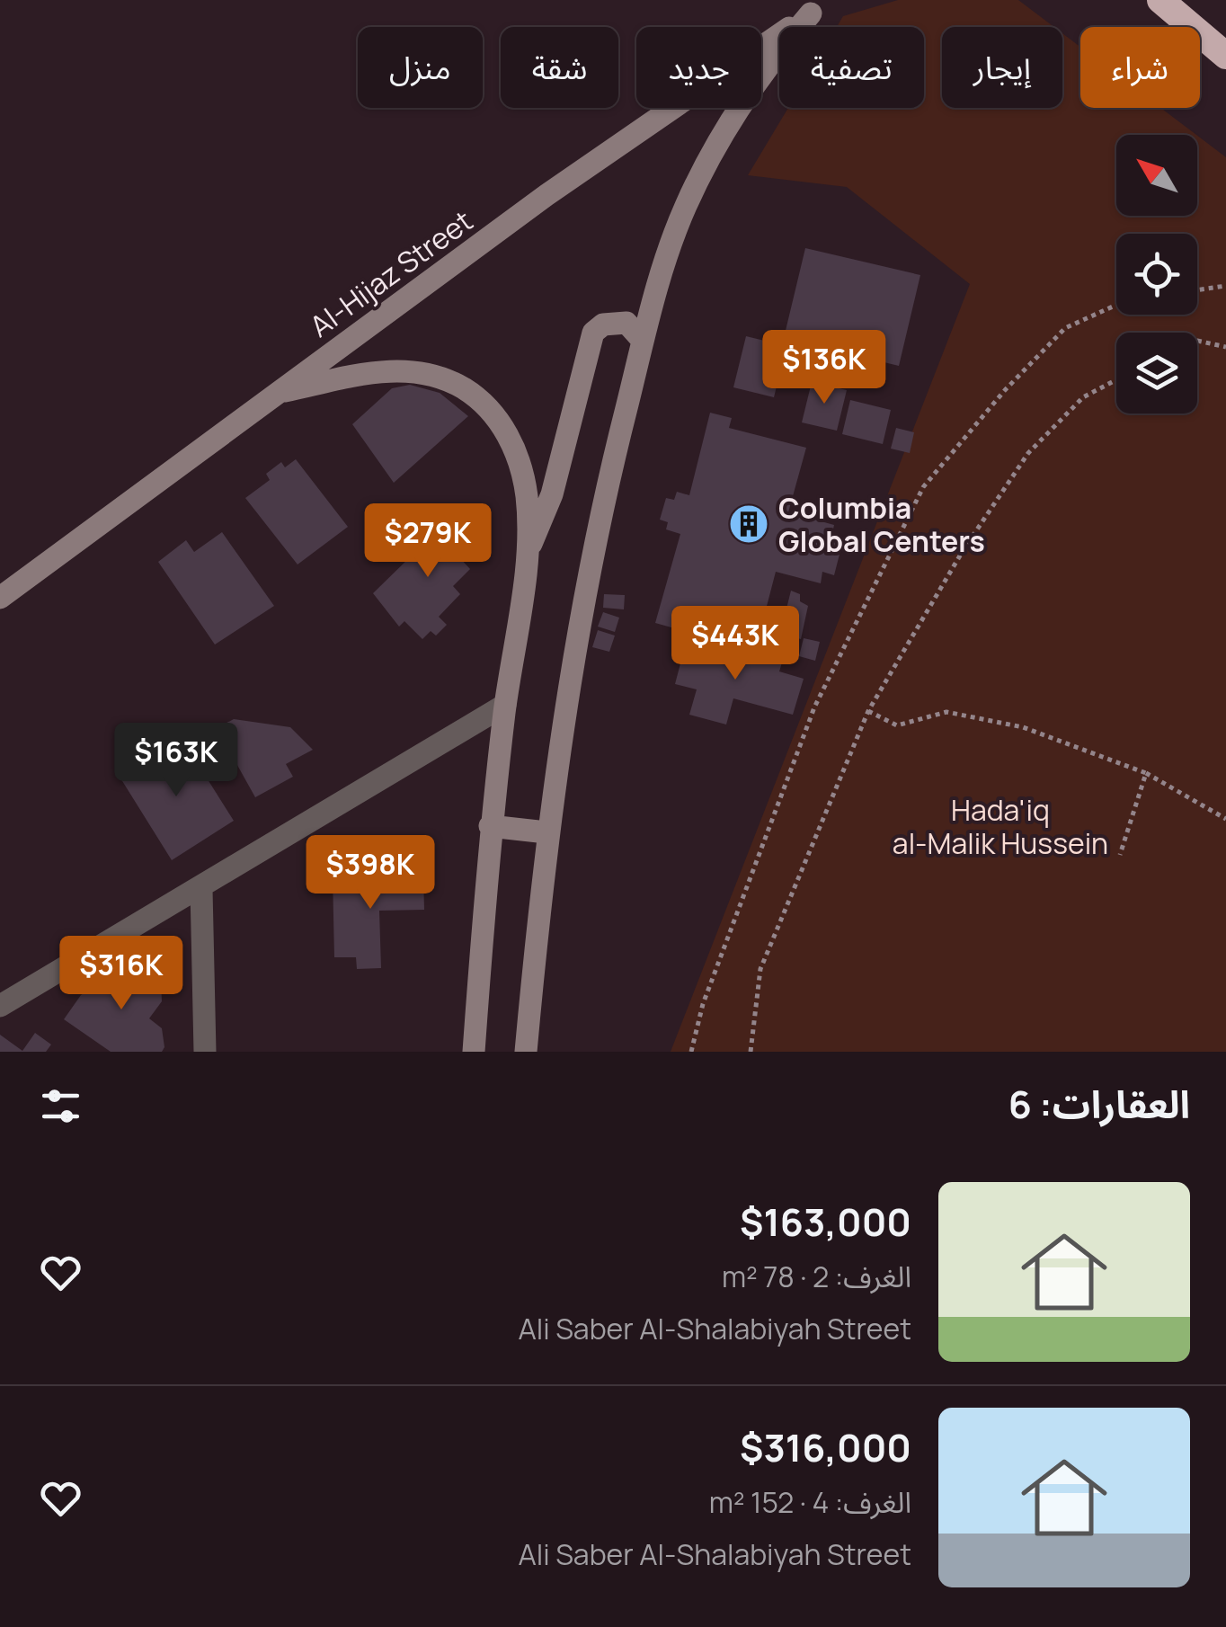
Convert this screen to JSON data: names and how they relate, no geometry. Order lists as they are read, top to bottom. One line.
{"streets":{"street":["Al-Hijaz Street"]},"parks":["Hada'iq al-Malik Hussein"],"places":{"building":["Columbia Global Centers"]},"north":"top left","page":{"chip":["شراء","إيجار","تصفية","جديد","شقة","منزل"],"price":["$136K","$279K","$443K","$163K","$398K","$316K"],"heading":"العقارات: 6","list":[{"name":"$163,000","note":"الغرف: 2 · 78 m² · Ali Saber Al-Shalabiyah Street"},{"name":"$316,000","note":"الغرف: 4 · 152 m² · Ali Saber Al-Shalabiyah Street"}]}}
